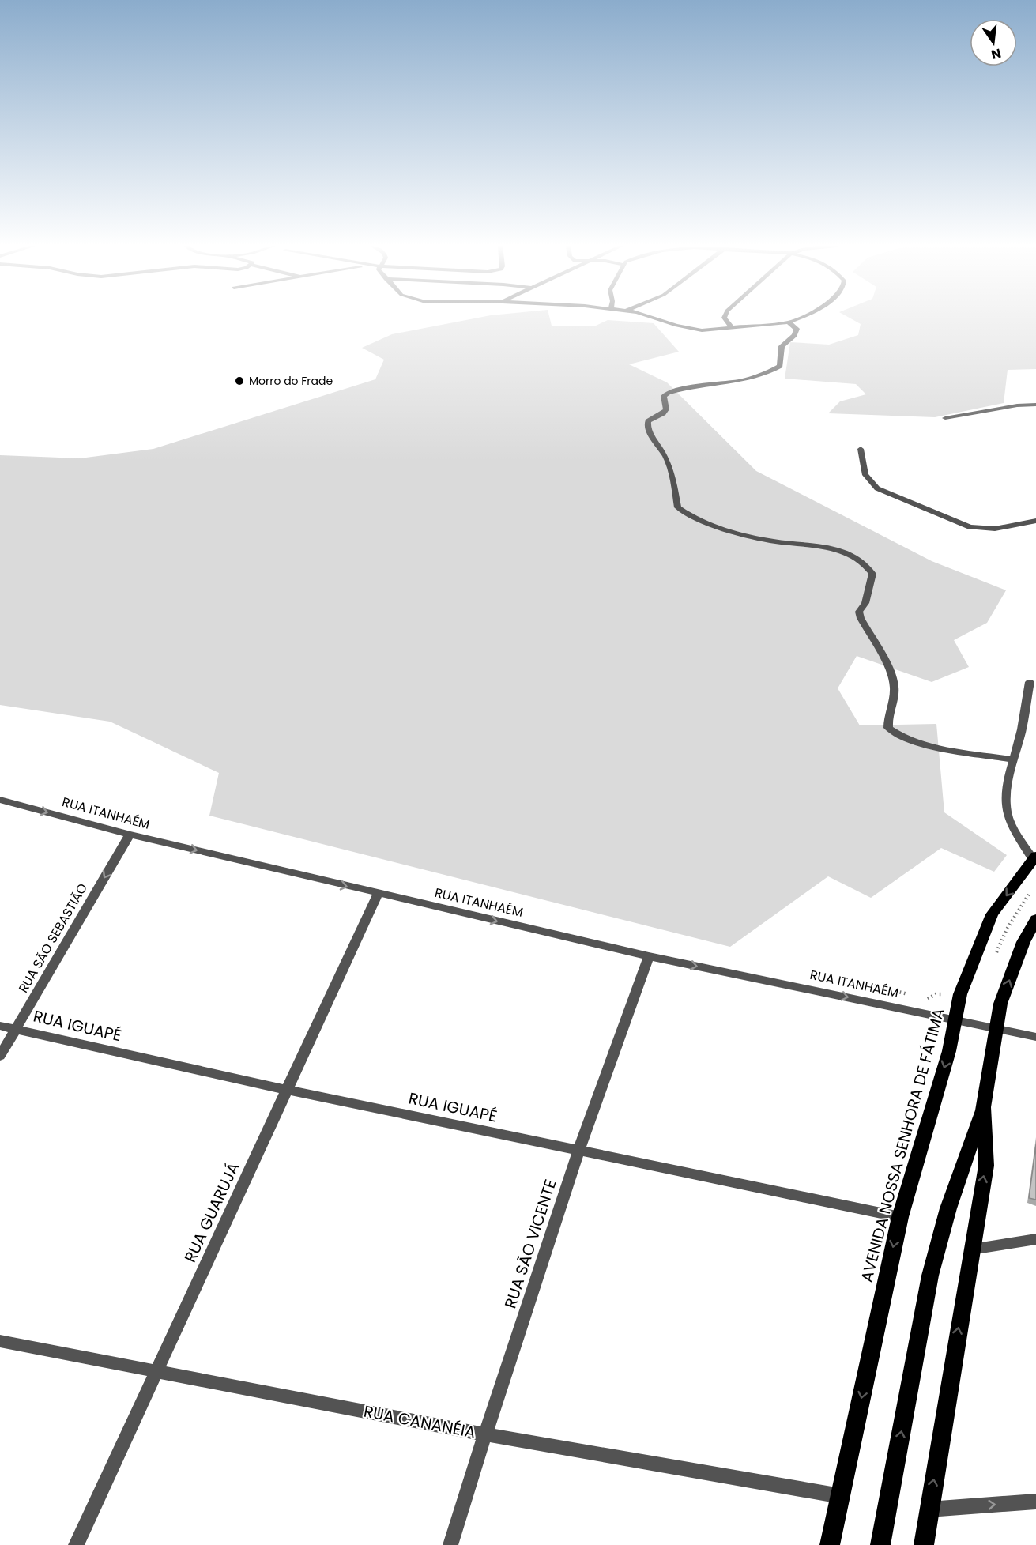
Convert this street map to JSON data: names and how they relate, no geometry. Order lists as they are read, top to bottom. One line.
{"streets":{"main road":["AVENIDA NOSSA SENHORA DE FÁTIMA"],"street":["RUA ITANHAÉM","RUA SÃO SEBASTIÃO","RUA IGUAPÉ","RUA GUARUJÁ","RUA SÃO VICENTE","RUA CANANÉIA"]},"crossings":[["RUA ITANHAÉM","RUA SÃO SEBASTIÃO"],["RUA ITANHAÉM","AVENIDA NOSSA SENHORA DE FÁTIMA"],["RUA ITANHAÉM","RUA GUARUJÁ"],["RUA ITANHAÉM","RUA SÃO VICENTE"],["RUA SÃO SEBASTIÃO","RUA IGUAPÉ"],["RUA IGUAPÉ","AVENIDA NOSSA SENHORA DE FÁTIMA"],["RUA IGUAPÉ","RUA GUARUJÁ"],["RUA IGUAPÉ","RUA SÃO VICENTE"],["AVENIDA NOSSA SENHORA DE FÁTIMA","RUA CANANÉIA"],["RUA GUARUJÁ","RUA CANANÉIA"],["RUA SÃO VICENTE","RUA CANANÉIA"]],"one_way":["RUA ITANHAÉM","RUA SÃO SEBASTIÃO"],"places":["Morro do Frade"],"north":"bottom"}
